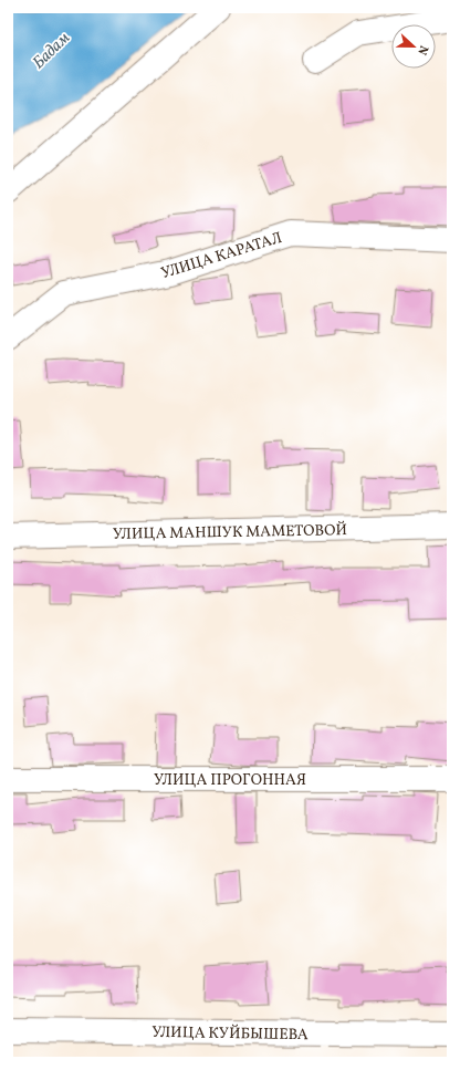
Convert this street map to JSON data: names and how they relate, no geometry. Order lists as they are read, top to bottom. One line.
{"streets":{"street":["УЛИЦА КАРАТАЛ","УЛИЦА МАНШУК МАМЕТОВОЙ","УЛИЦА ПРОГОННАЯ","УЛИЦА КУЙБЫШЕВА"]},"water":["Бадам"],"north":"right"}
